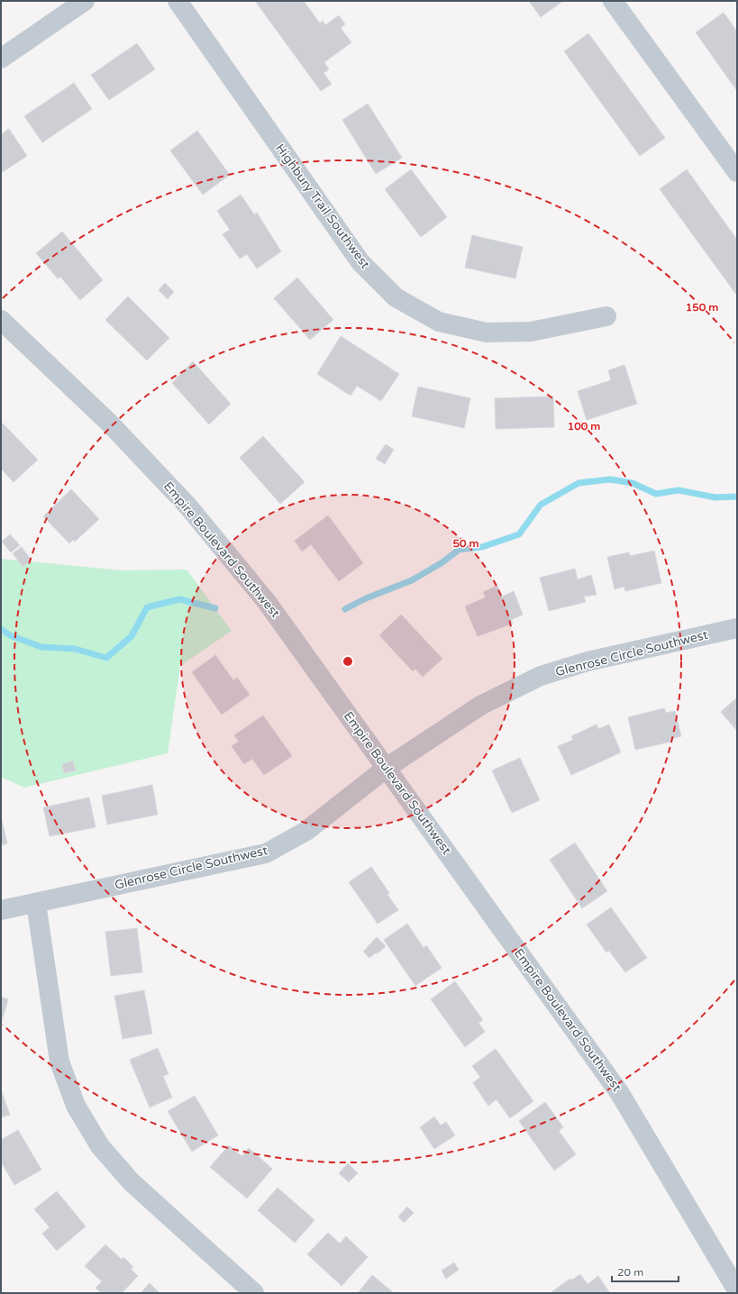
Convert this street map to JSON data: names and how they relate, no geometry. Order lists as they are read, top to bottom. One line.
{"streets":{"street":["Highbury Trail Southwest","Empire Boulevard Southwest","Glenrose Circle Southwest"]},"crossings":[["Empire Boulevard Southwest","Glenrose Circle Southwest"]],"scale_bar":"20 m","rings":["150 m","100 m","50 m"]}
